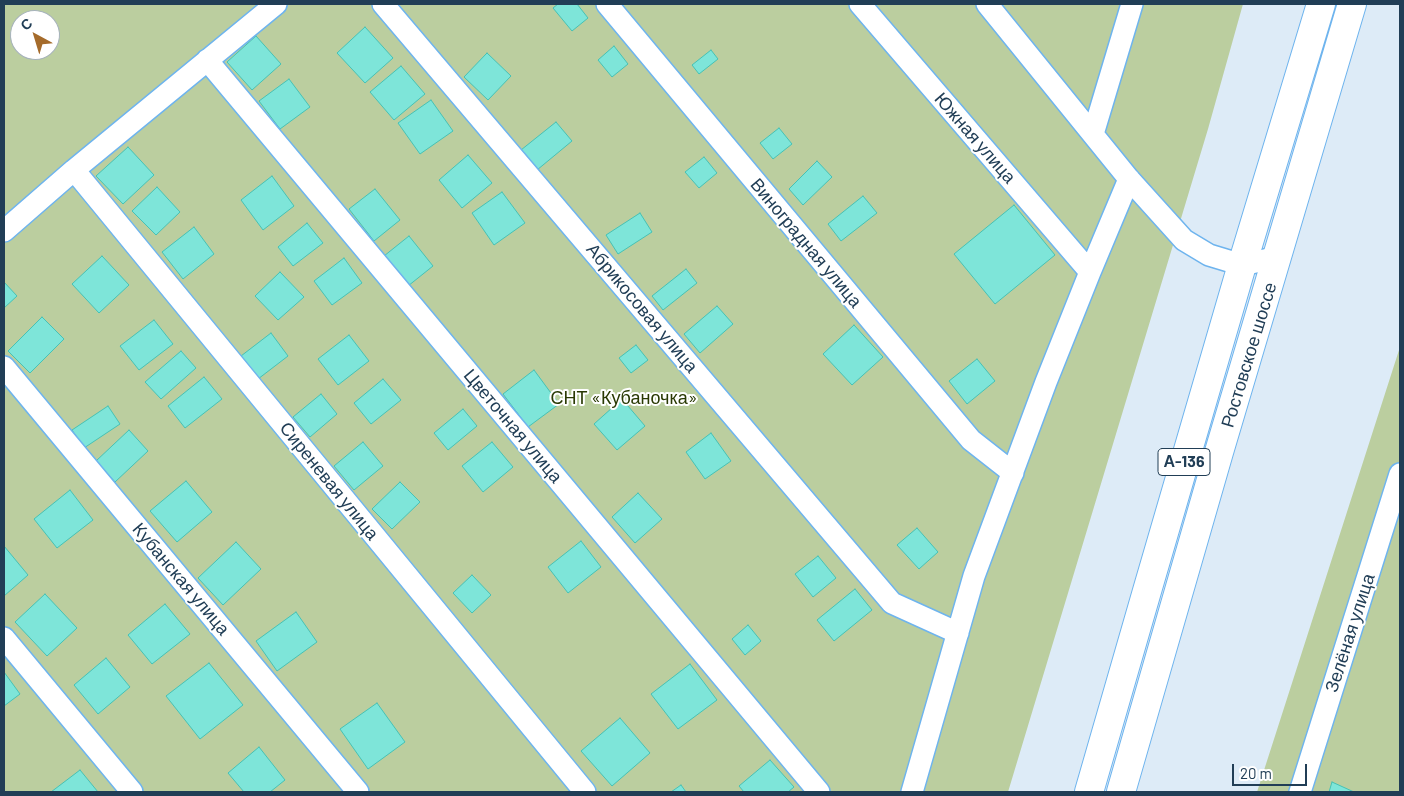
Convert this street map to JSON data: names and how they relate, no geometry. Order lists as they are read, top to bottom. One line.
{"streets":{"highway":["Ростовское шоссе","А-136"],"street":["Южная улица","Виноградная улица","Абрикосовая улица","Цветочная улица","Сиреневая улица","Кубанская улица","Зелёная улица"]},"parks":["СНТ «Кубаночка»"],"scale_bar":"20 m","north":"top left"}
